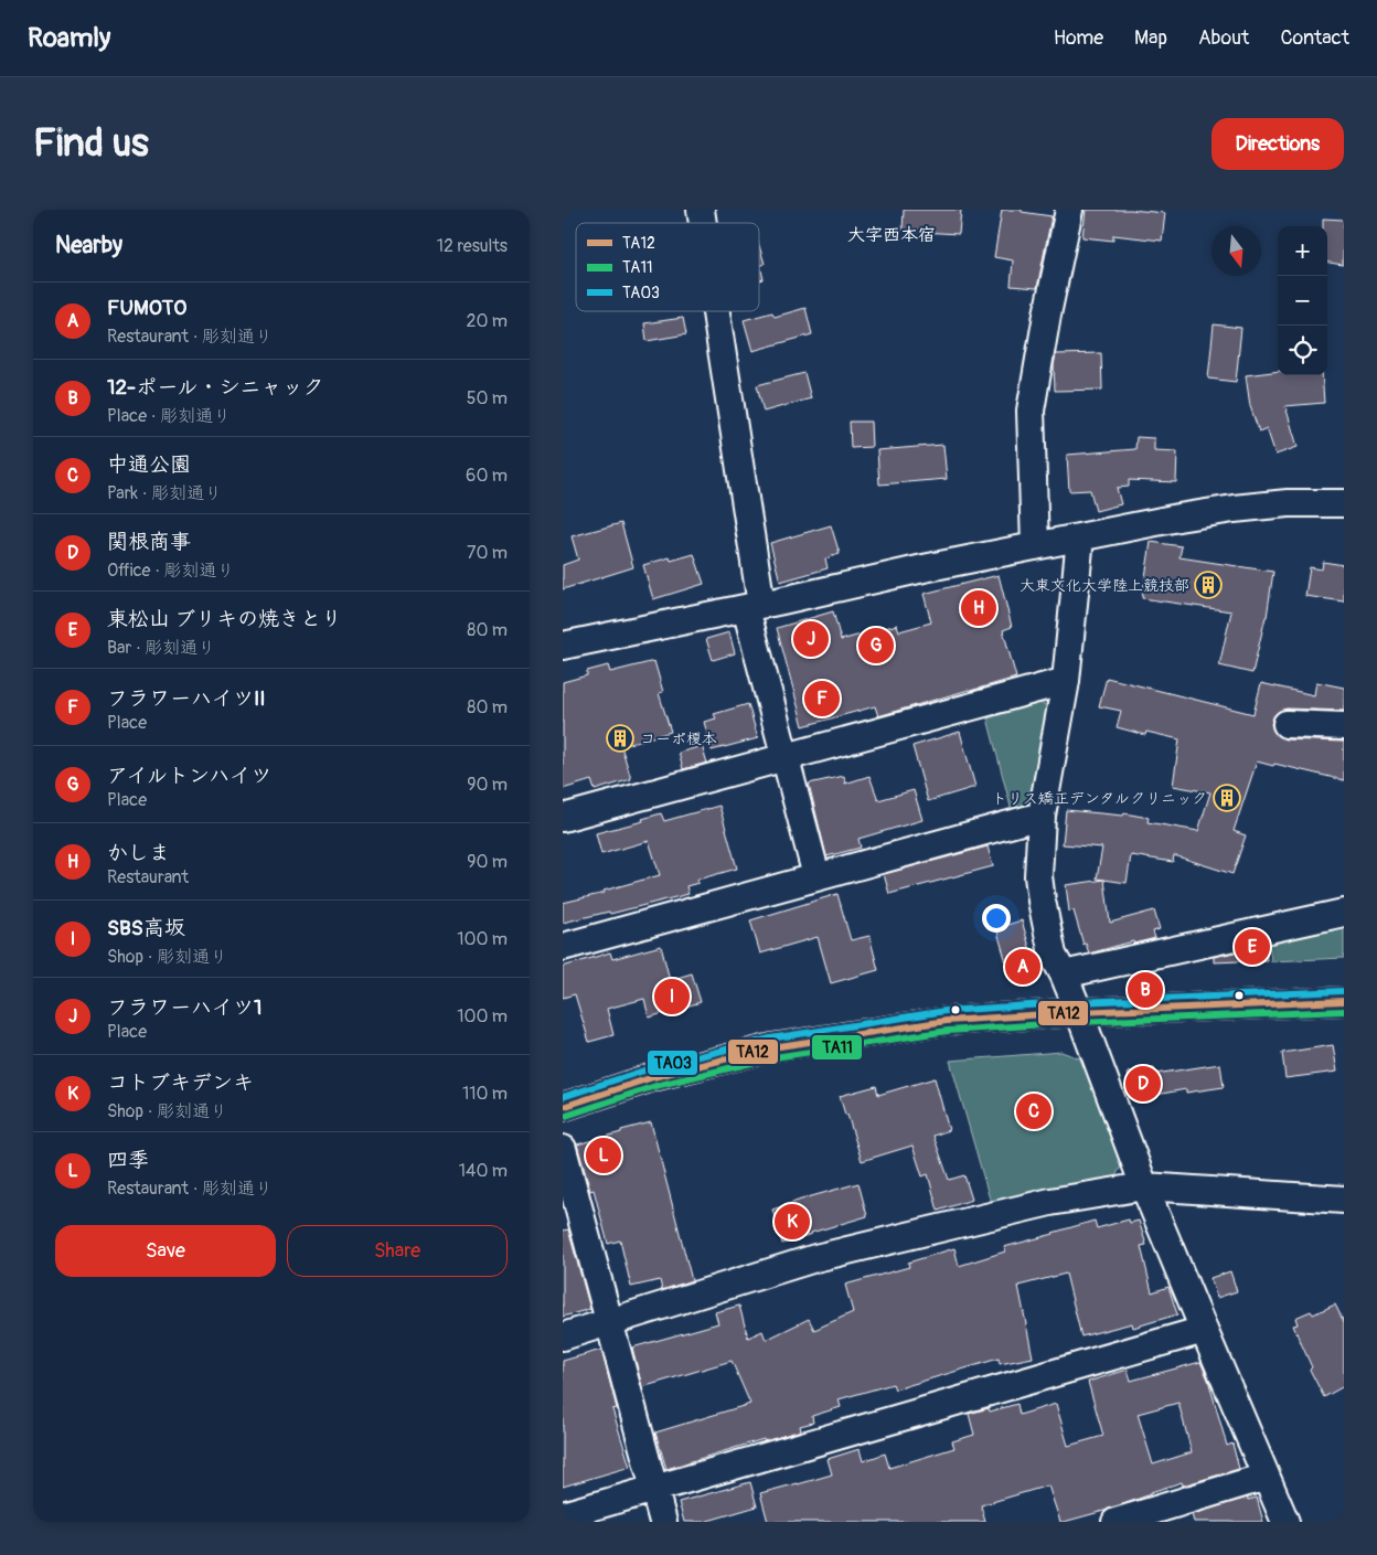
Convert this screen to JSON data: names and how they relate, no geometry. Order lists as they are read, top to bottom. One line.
{"districts":["大字西本宿"],"places":{"building":["大東文化大学陸上競技部","コーポ榎本","トリス矯正デンタルクリニック"]},"lines":["transit line TA03","transit line TA12","transit line TA11"],"legend":["TA12","TA11","TA03"],"north":"bottom","page":{"header":"Roamly","nav":["Home","Map","About","Contact"],"buttons":["Directions",["Save","Share"]],"title":"Find us","heading":["Nearby","12 results"],"map_buttons":["+","−"],"list":[{"mark":"A","name":"FUMOTO","note":"Restaurant · 彫刻通り","value":"20 m"},{"mark":"B","name":"12-ポール・シニャック","note":"Place · 彫刻通り","value":"50 m"},{"mark":"C","name":"中通公園","note":"Park · 彫刻通り","value":"60 m"},{"mark":"D","name":"関根商事","note":"Office · 彫刻通り","value":"70 m"},{"mark":"E","name":"東松山 ブリキの焼きとり","note":"Bar · 彫刻通り","value":"80 m"},{"mark":"F","name":"フラワーハイツII","note":"Place","value":"80 m"},{"mark":"G","name":"アイルトンハイツ","note":"Place","value":"90 m"},{"mark":"H","name":"かしま","note":"Restaurant","value":"90 m"},{"mark":"I","name":"SBS高坂","note":"Shop · 彫刻通り","value":"100 m"},{"mark":"J","name":"フラワーハイツ1","note":"Place","value":"100 m"},{"mark":"K","name":"コトブキデンキ","note":"Shop · 彫刻通り","value":"110 m"},{"mark":"L","name":"四季","note":"Restaurant · 彫刻通り","value":"140 m"}],"pins":["H","J","G","F","E","A","B","I","D","C","L","K"]}}
